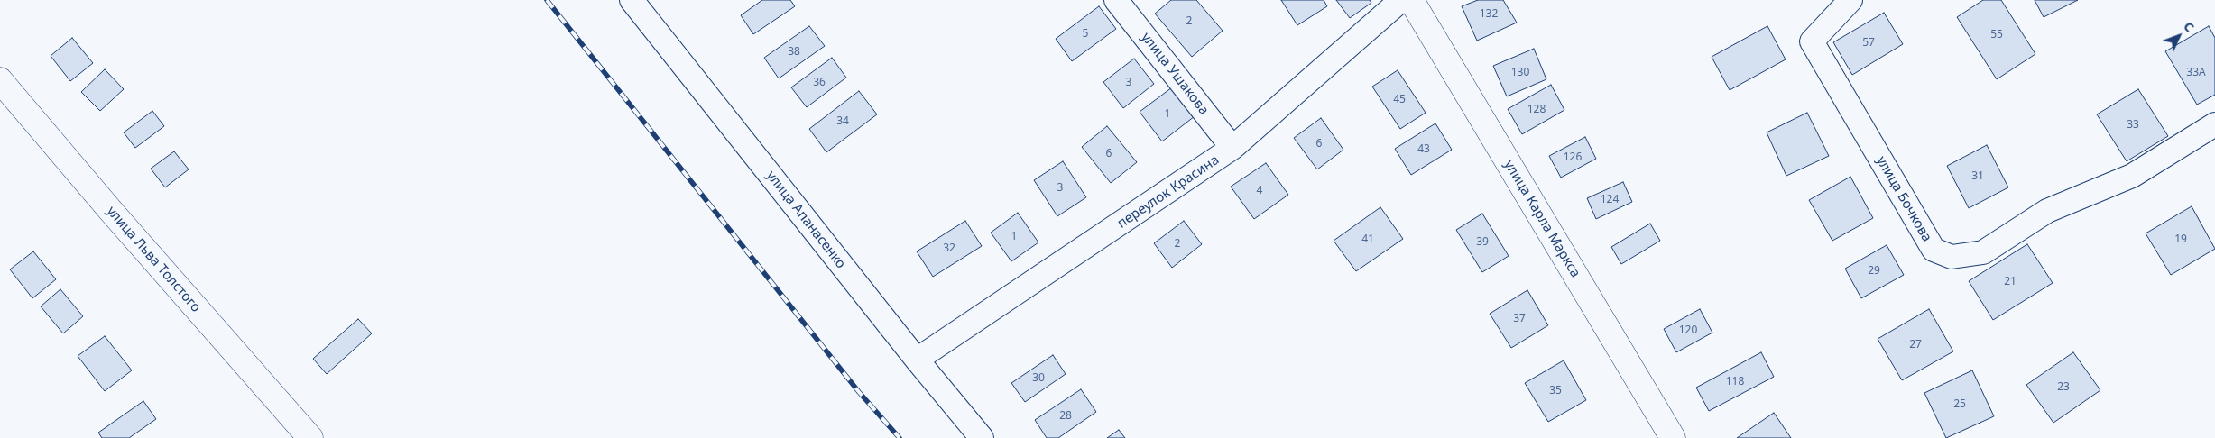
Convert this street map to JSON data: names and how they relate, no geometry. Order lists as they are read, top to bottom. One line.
{"streets":{"street":["улица Ушакова","переулок Красина","улица Бочкова","улица Карла Маркса","улица Апанасенко","улица Льва Толстого"]},"crossings":[["улица Ушакова","переулок Красина"],["переулок Красина","улица Апанасенко"]],"house_numbers":["132","2","5","55","57","38","130","33А","36","3","45","128","1","34","33","6","43","6","126","31","3","4","124","1","41","19","39","2","32","29","21","37","120","27","30","118","23","35","25","28"],"north":"top right"}
